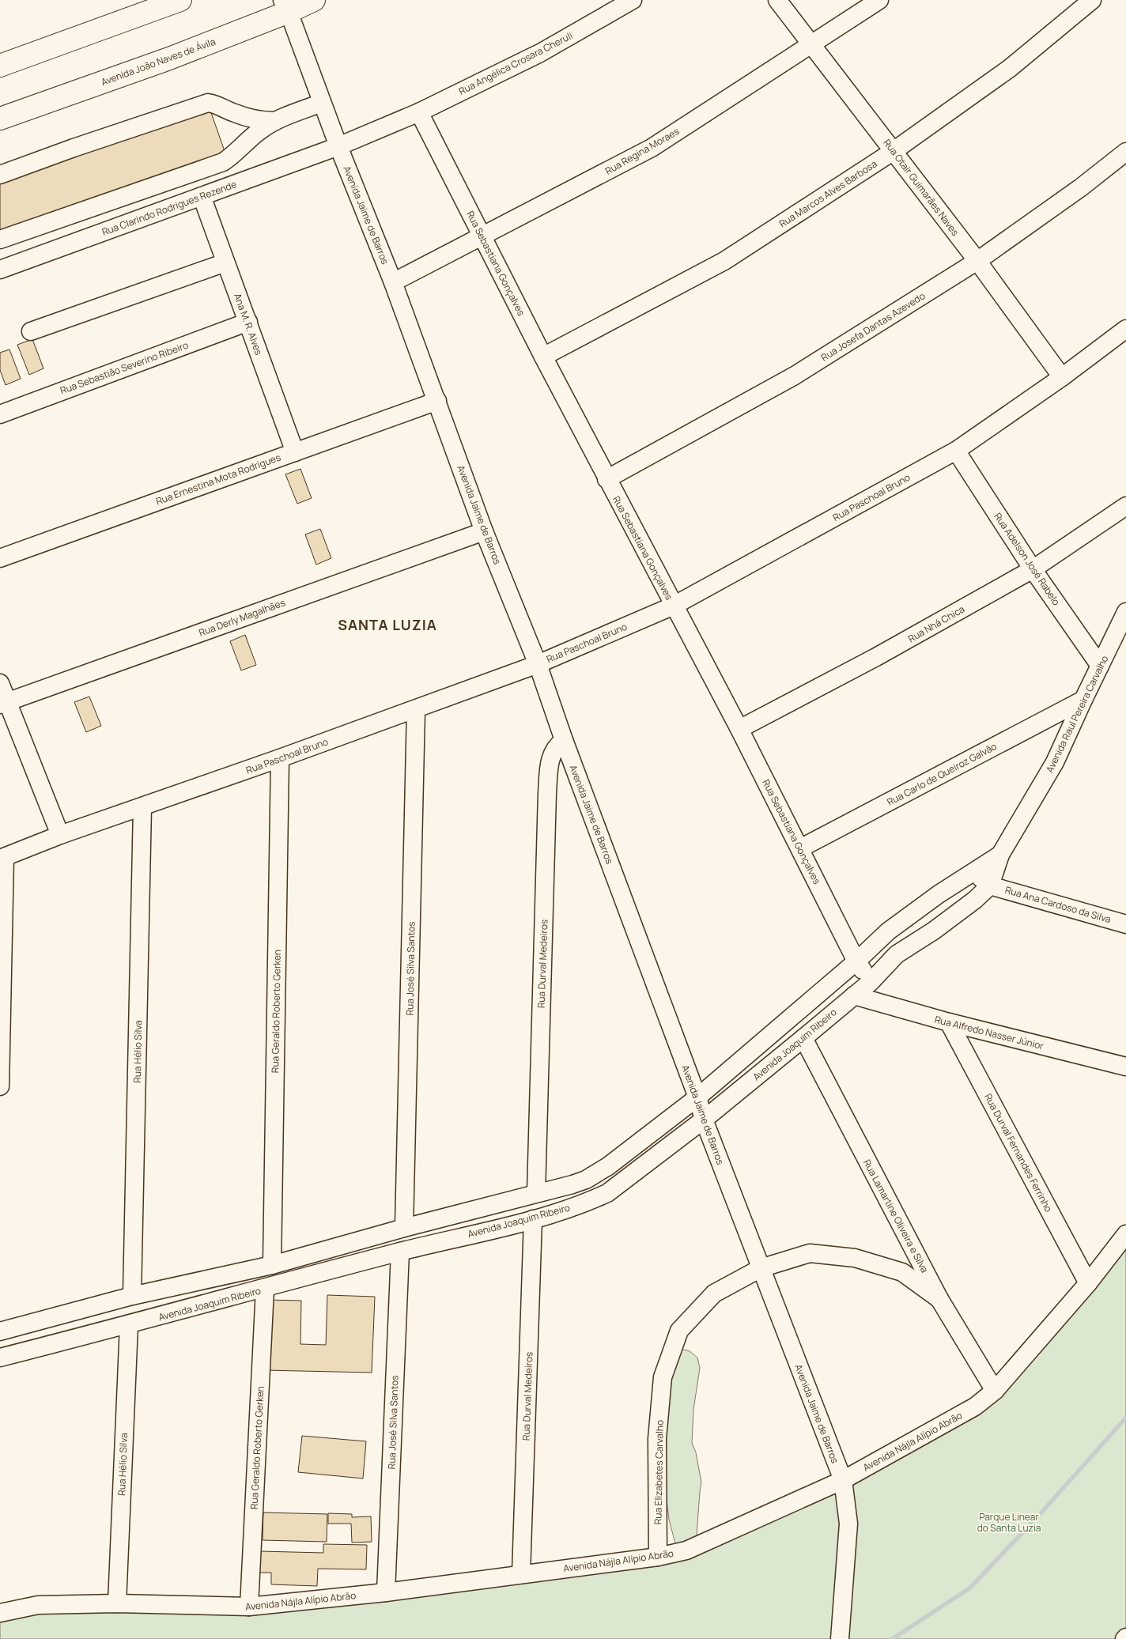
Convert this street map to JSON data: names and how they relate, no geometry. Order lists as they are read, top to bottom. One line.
{"streets":{"main road":["Avenida João Naves de Ávila"],"street":["Rua Angélica Crosara Cheruli","Rua Regina Moraes","Rua Otair Guimarães Naves","Rua Marcos Alves Barbosa","Rua Clarindo Rodrigues Rezende","Avenida Jaime de Barros","Rua Sebastiana Gonçalves","Ana M. R. Alves","Rua Josefa Dantas Azevedo","Rua Sebastião Severino Ribeiro","Rua Ernestina Mota Rodrigues","Rua Paschoal Bruno","Rua Adelson José Rabelo","Rua Derly Magalhães","Rua Nhá Chica","Avenida Raul Pereira Carvalho","Rua Carlo de Queiroz Galvão","Rua Ana Cardoso da Silva","Rua Durval Medeiros","Rua José Silva Santos","Rua Geraldo Roberto Gerken","Rua Alfredo Nasser Júnior","Avenida Joaquim Ribeiro","Rua Hélio Silva","Rua Durval Fernandes Ferrinho","Rua Lamartine Oliveira e Silva","Avenida Nájla Alípio Abrão","Rua Elizabetes Carvalho"]},"crossings":[["Avenida João Naves de Ávila","Avenida Jaime de Barros"],["Rua Angélica Crosara Cheruli","Rua Clarindo Rodrigues Rezende"],["Rua Angélica Crosara Cheruli","Avenida Jaime de Barros"],["Rua Angélica Crosara Cheruli","Rua Sebastiana Gonçalves"],["Rua Regina Moraes","Rua Otair Guimarães Naves"],["Rua Regina Moraes","Avenida Jaime de Barros"],["Rua Regina Moraes","Rua Sebastiana Gonçalves"],["Rua Otair Guimarães Naves","Rua Marcos Alves Barbosa"],["Rua Otair Guimarães Naves","Rua Josefa Dantas Azevedo"],["Rua Otair Guimarães Naves","Rua Paschoal Bruno"],["Rua Marcos Alves Barbosa","Rua Sebastiana Gonçalves"],["Rua Clarindo Rodrigues Rezende","Avenida Jaime de Barros"],["Rua Clarindo Rodrigues Rezende","Ana M. R. Alves"],["Avenida Jaime de Barros","Rua Ernestina Mota Rodrigues"],["Avenida Jaime de Barros","Rua Paschoal Bruno"],["Avenida Jaime de Barros","Rua Derly Magalhães"],["Avenida Jaime de Barros","Rua Durval Medeiros"],["Avenida Jaime de Barros","Avenida Joaquim Ribeiro"],["Avenida Jaime de Barros","Avenida Nájla Alípio Abrão"],["Avenida Jaime de Barros","Rua Elizabetes Carvalho"],["Rua Sebastiana Gonçalves","Rua Josefa Dantas Azevedo"],["Rua Sebastiana Gonçalves","Rua Paschoal Bruno"],["Rua Sebastiana Gonçalves","Rua Nhá Chica"],["Rua Sebastiana Gonçalves","Rua Carlo de Queiroz Galvão"],["Rua Sebastiana Gonçalves","Avenida Joaquim Ribeiro"],["Ana M. R. Alves","Rua Sebastião Severino Ribeiro"],["Ana M. R. Alves","Rua Ernestina Mota Rodrigues"],["Rua Paschoal Bruno","Rua Adelson José Rabelo"],["Rua Paschoal Bruno","Rua José Silva Santos"],["Rua Paschoal Bruno","Rua Geraldo Roberto Gerken"],["Rua Paschoal Bruno","Rua Hélio Silva"],["Rua Adelson José Rabelo","Rua Nhá Chica"],["Rua Adelson José Rabelo","Avenida Raul Pereira Carvalho"],["Avenida Raul Pereira Carvalho","Rua Carlo de Queiroz Galvão"],["Avenida Raul Pereira Carvalho","Rua Ana Cardoso da Silva"],["Avenida Raul Pereira Carvalho","Avenida Joaquim Ribeiro"],["Rua Ana Cardoso da Silva","Avenida Joaquim Ribeiro"],["Rua Durval Medeiros","Avenida Joaquim Ribeiro"],["Rua Durval Medeiros","Avenida Nájla Alípio Abrão"],["Rua José Silva Santos","Avenida Joaquim Ribeiro"],["Rua José Silva Santos","Avenida Nájla Alípio Abrão"],["Rua Geraldo Roberto Gerken","Avenida Joaquim Ribeiro"],["Rua Geraldo Roberto Gerken","Avenida Nájla Alípio Abrão"],["Rua Alfredo Nasser Júnior","Avenida Joaquim Ribeiro"],["Rua Alfredo Nasser Júnior","Rua Durval Fernandes Ferrinho"],["Avenida Joaquim Ribeiro","Rua Hélio Silva"],["Avenida Joaquim Ribeiro","Rua Lamartine Oliveira e Silva"],["Rua Hélio Silva","Avenida Nájla Alípio Abrão"],["Rua Durval Fernandes Ferrinho","Avenida Nájla Alípio Abrão"],["Rua Lamartine Oliveira e Silva","Avenida Nájla Alípio Abrão"],["Rua Lamartine Oliveira e Silva","Rua Elizabetes Carvalho"],["Avenida Nájla Alípio Abrão","Rua Elizabetes Carvalho"]],"districts":["SANTA LUZIA"],"parks":["Parque Linear do Santa Luzia"]}
